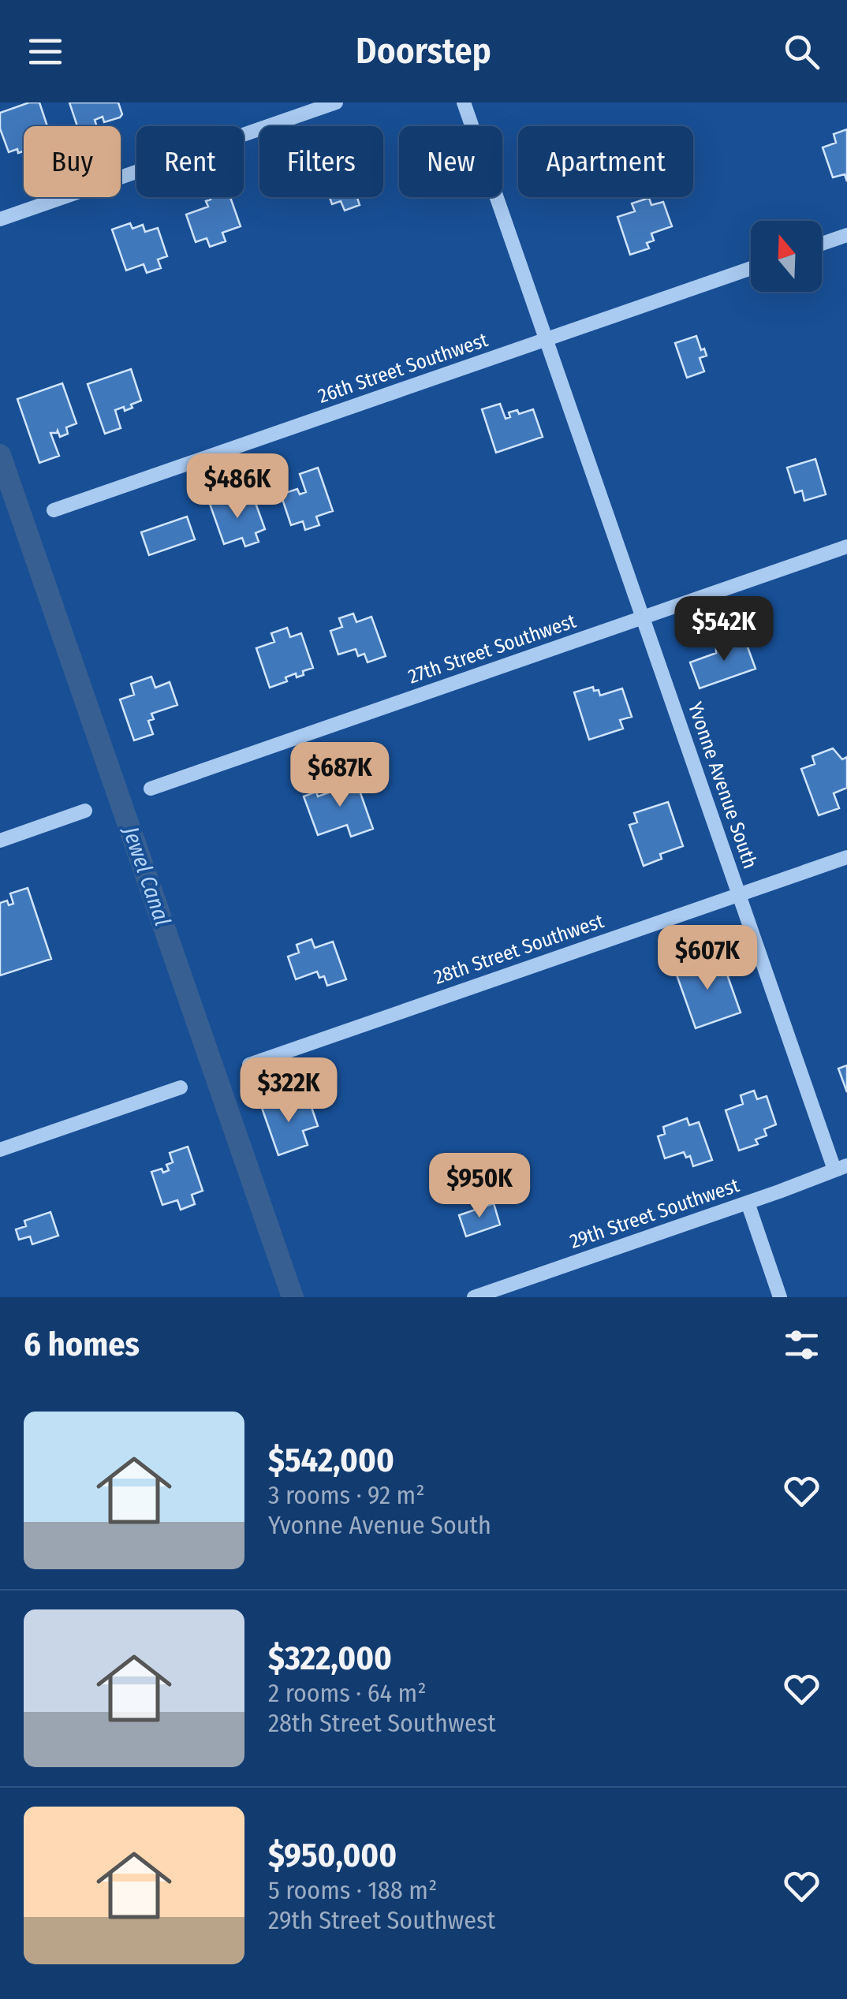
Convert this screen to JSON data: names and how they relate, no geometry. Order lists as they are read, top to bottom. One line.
{"streets":{"street":["26th Street Southwest","27th Street Southwest","Yvonne Avenue South","28th Street Southwest","29th Street Southwest"]},"crossings":[["26th Street Southwest","Yvonne Avenue South"],["27th Street Southwest","Yvonne Avenue South"],["Yvonne Avenue South","28th Street Southwest"],["Yvonne Avenue South","29th Street Southwest"]],"water":["Jewel Canal"],"north":"top","page":{"header":"Doorstep","chip":["Buy","Rent","Filters","New","Apartment"],"price":["$486K","$542K","$687K","$607K","$322K","$950K"],"heading":"6 homes","list":[{"name":"$542,000","note":"3 rooms · 92 m² · Yvonne Avenue South"},{"name":"$322,000","note":"2 rooms · 64 m² · 28th Street Southwest"},{"name":"$950,000","note":"5 rooms · 188 m² · 29th Street Southwest"}]}}
